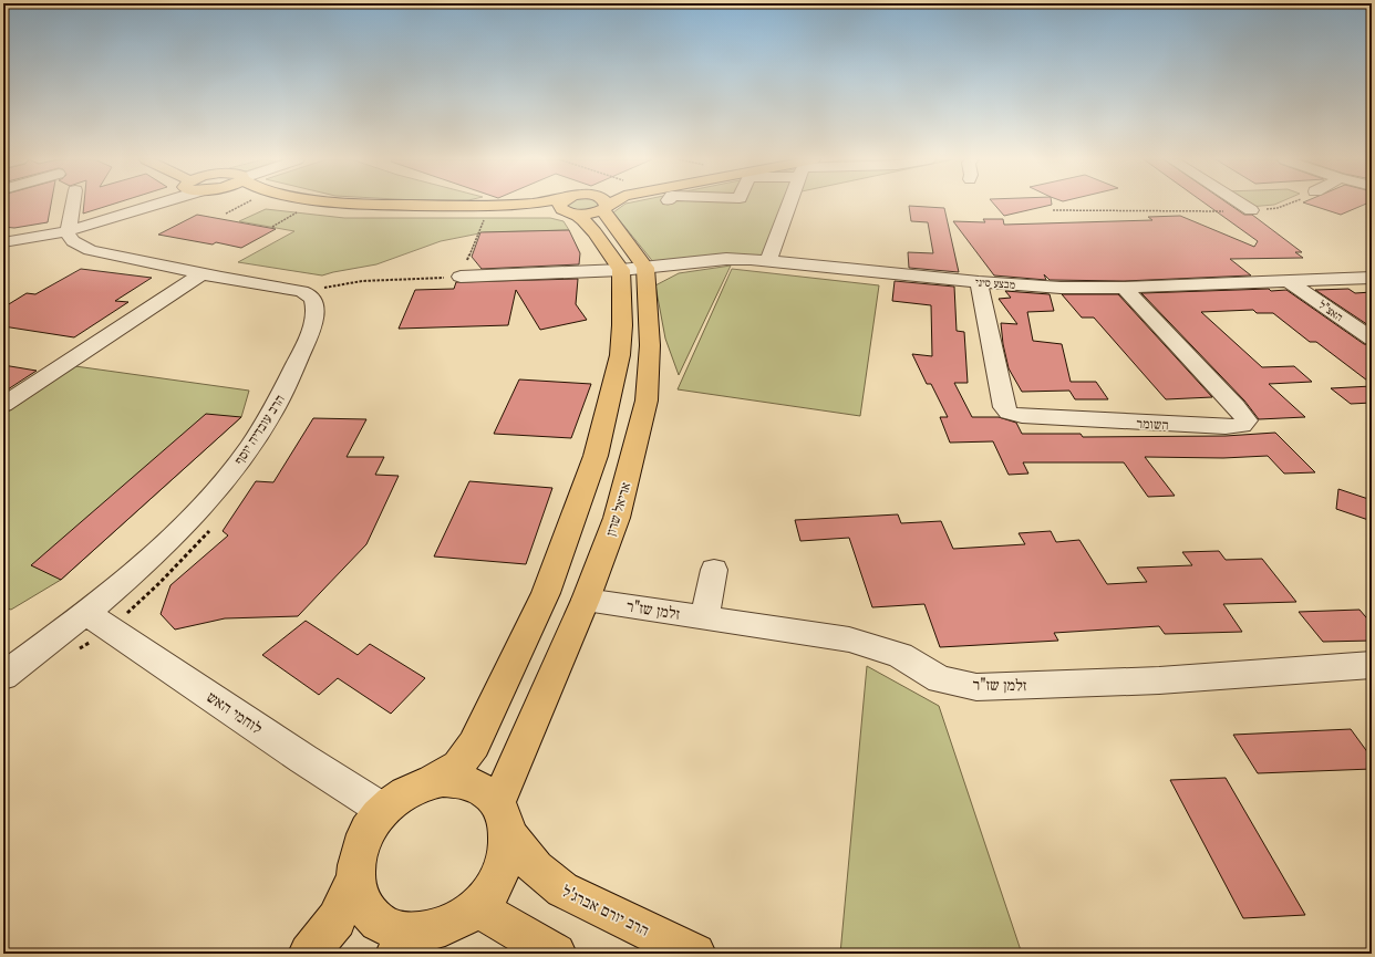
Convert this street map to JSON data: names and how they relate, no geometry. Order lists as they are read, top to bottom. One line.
{"streets":{"main road":["אריאל שרון","הרב יורם אברג'ל"],"street":["מבצע סיני","האצ\"ל","השומר","הרב עובדיה יוסף","זלמן שז\"ר","לוחמי האש"]},"crossings":[["מבצע סיני","האצ\"ל"],["מבצע סיני","השומר"],["מבצע סיני","אריאל שרון"],["הרב עובדיה יוסף","לוחמי האש"],["אריאל שרון","זלמן שז\"ר"],["אריאל שרון","לוחמי האש"],["אריאל שרון","הרב יורם אברג'ל"],["לוחמי האש","הרב יורם אברג'ל"]]}
